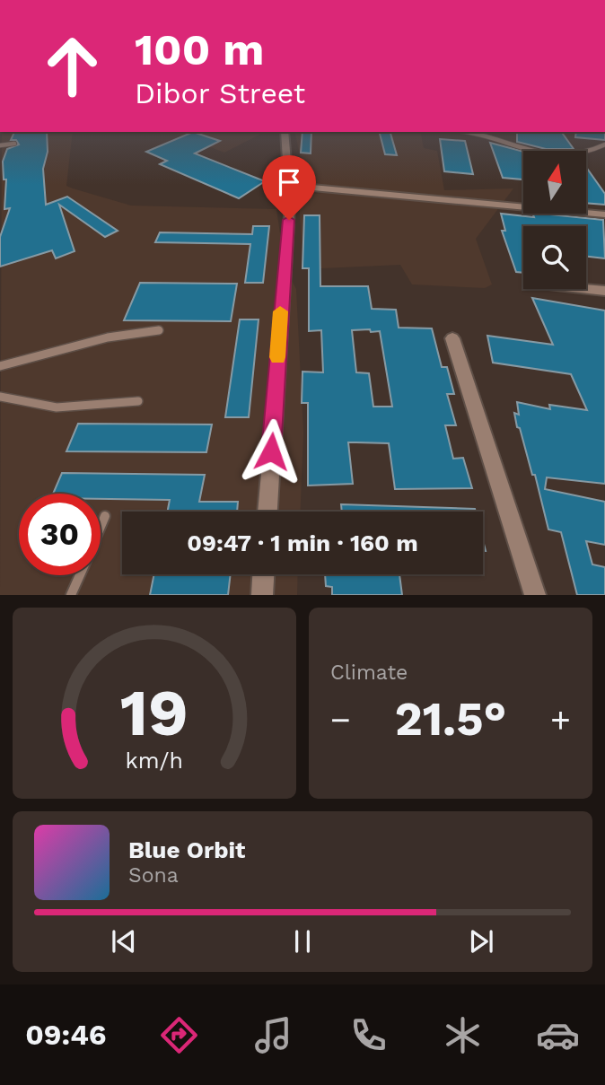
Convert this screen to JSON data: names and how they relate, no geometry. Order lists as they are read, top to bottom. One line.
{"north":"top","page":{"turn":["100 m","Dibor Street"],"limit":"30","trip":"09:47 · 1 min · 160 m","tile":"Climate","heat":["−","21.5°","+"],"song":["Blue Orbit","Sona"],"tabs":"09:46","gauge":["19","km/h"]}}
